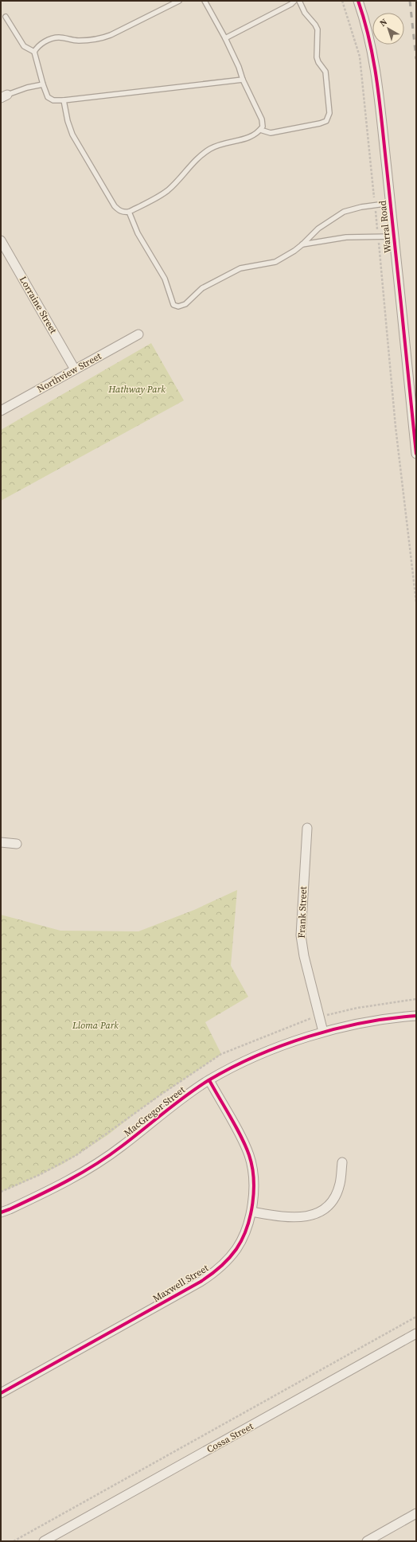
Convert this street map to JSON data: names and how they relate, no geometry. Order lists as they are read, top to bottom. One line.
{"streets":{"street":["Warral Road","Lorraine Street","Northview Street","Frank Street","MacGregor Street","Maxwell Street","Cossa Street"]},"crossings":[["Lorraine Street","Northview Street"],["Frank Street","MacGregor Street"],["MacGregor Street","Maxwell Street"]],"parks":["Hathway Park","Lloma Park"],"north":"top left"}
